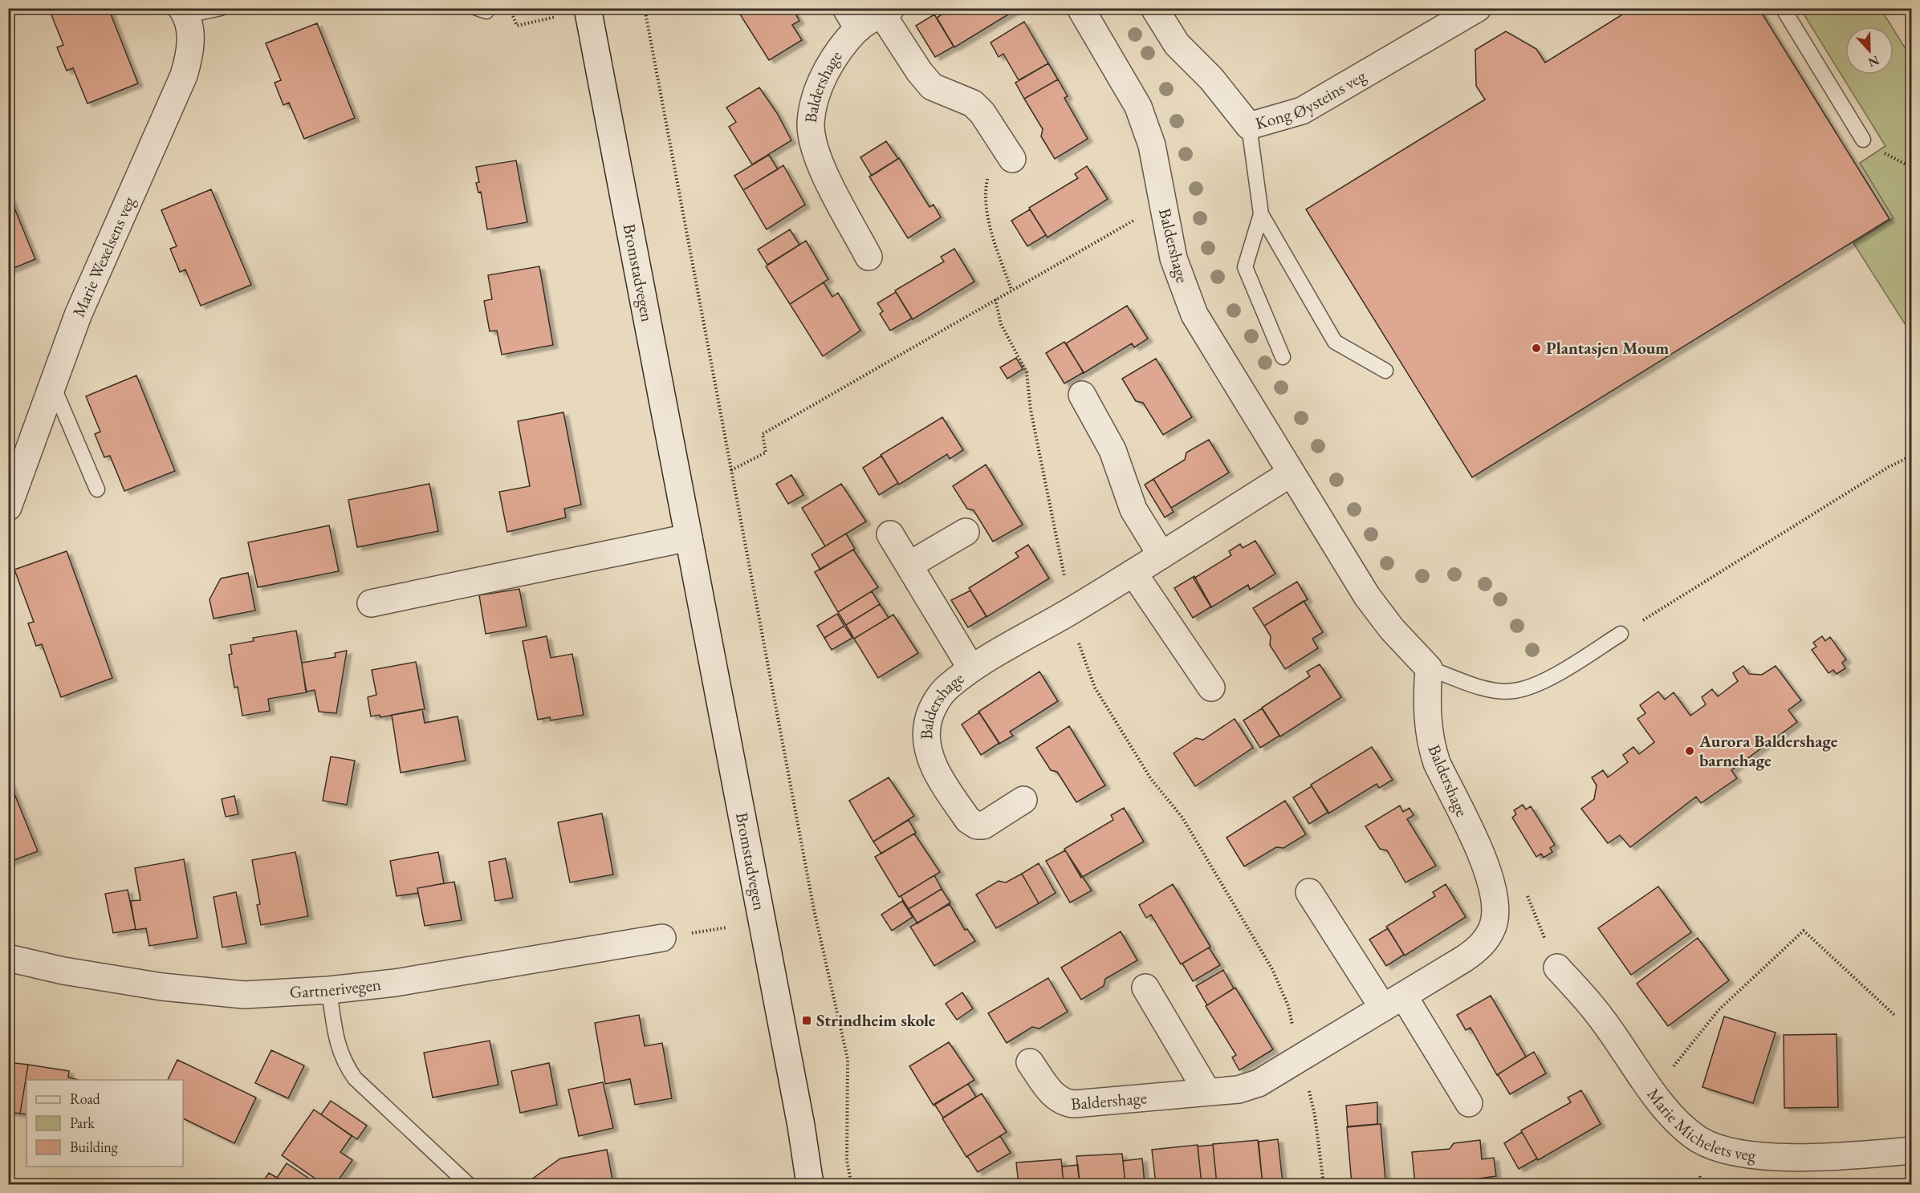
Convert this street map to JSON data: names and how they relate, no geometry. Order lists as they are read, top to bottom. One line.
{"streets":{"street":["Baldershage","Kong Øysteins veg","Marie Wexelsens veg","Bromstadvegen","Gartnerivegen","Marie Michelets veg"]},"places":{"other":["Plantasjen Moum","Aurora Baldershage barnehage"],"transit":["Strindheim skole"]},"legend":["Road","Park","Building"],"north":"bottom"}
